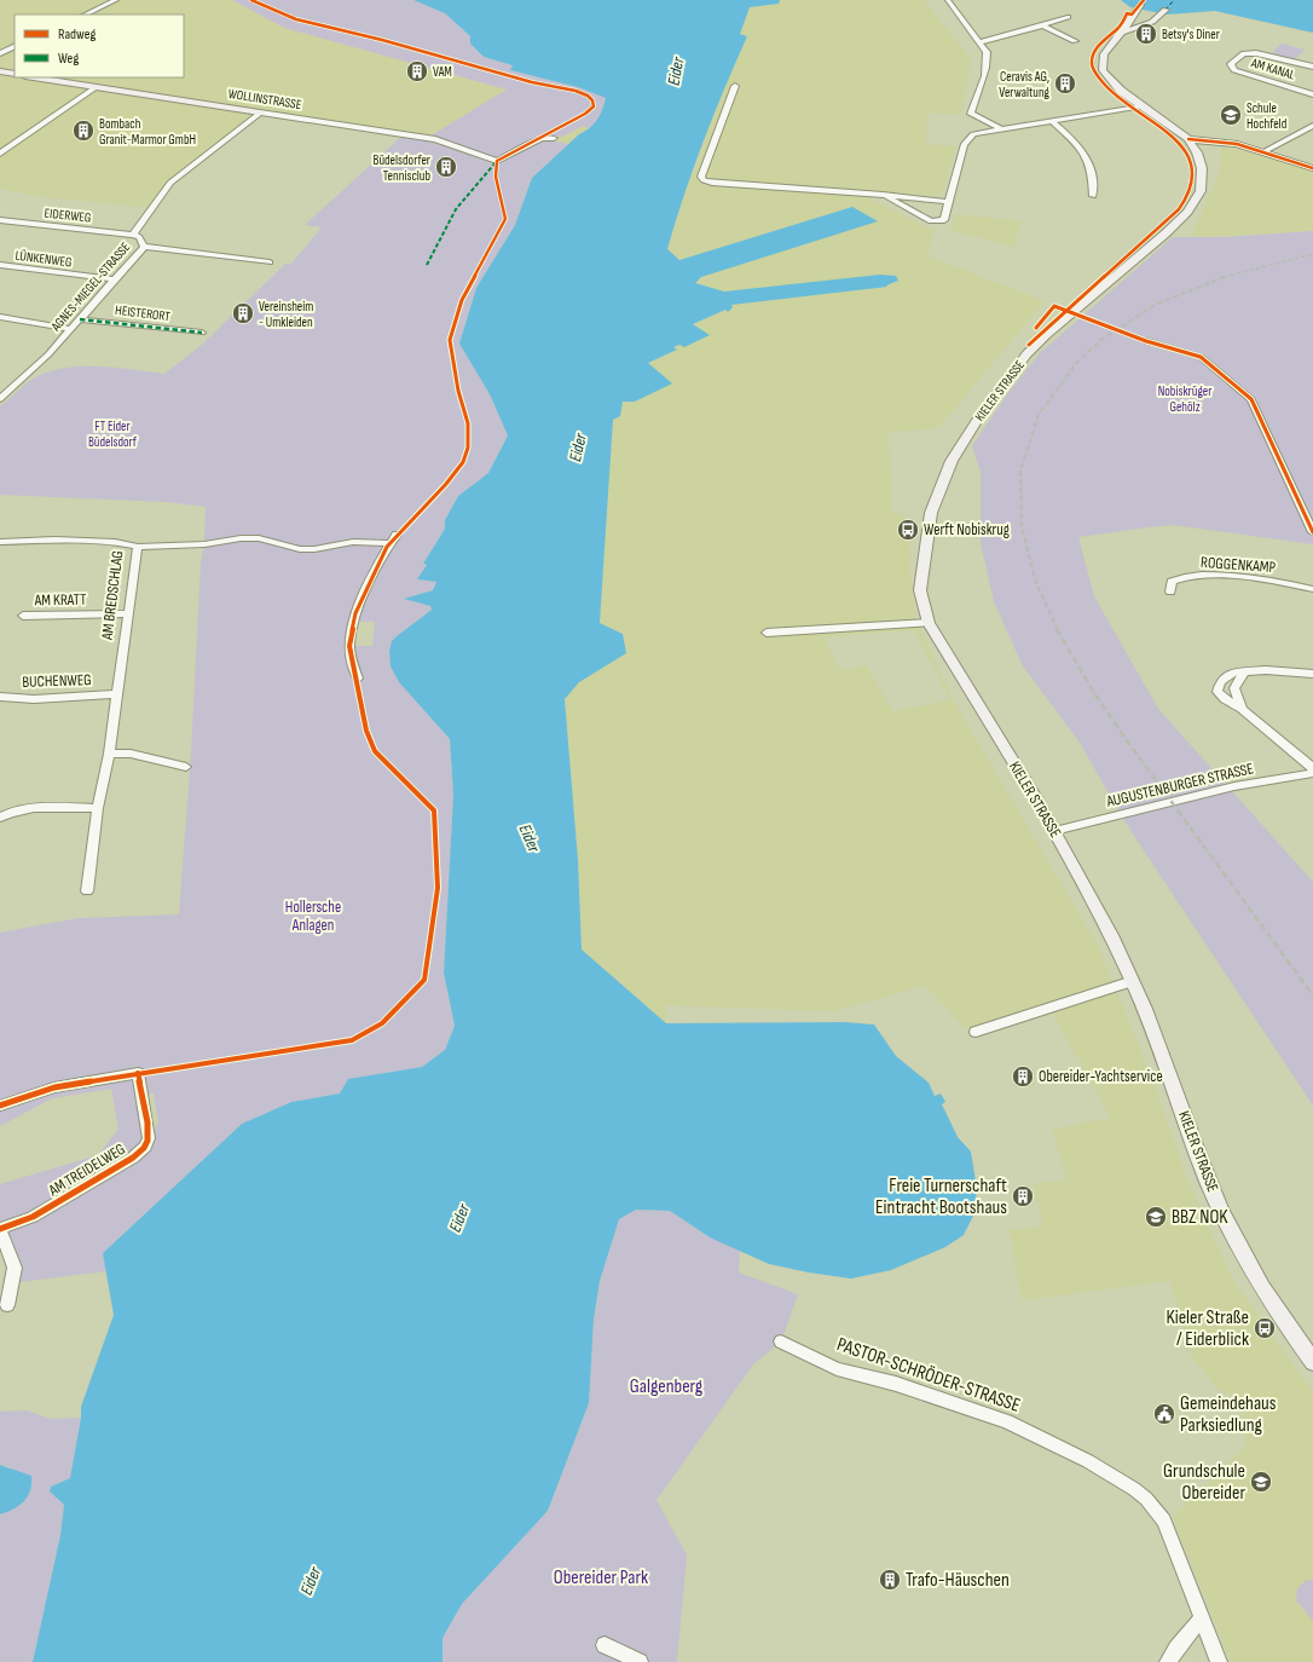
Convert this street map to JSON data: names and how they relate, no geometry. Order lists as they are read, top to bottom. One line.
{"streets":{"main road":["WOLLINSTRASSE","KIELER STRASSE"],"street":["AM KANAL","EIDERWEG","LÜNKENWEG","AGNES-MIEGEL-STRASSE","HEISTERORT","ROGGENKAMP","AM BREDSCHLAG","AM KRATT","BUCHENWEG","AUGUSTENBURGER STRASSE","AM TREIDELWEG","PASTOR-SCHRÖDER-STRASSE"]},"crossings":[["WOLLINSTRASSE","AGNES-MIEGEL-STRASSE"],["EIDERWEG","AGNES-MIEGEL-STRASSE"],["LÜNKENWEG","AGNES-MIEGEL-STRASSE"],["AGNES-MIEGEL-STRASSE","HEISTERORT"],["KIELER STRASSE","AUGUSTENBURGER STRASSE"],["AM BREDSCHLAG","AM KRATT"],["AM BREDSCHLAG","BUCHENWEG"]],"water":["Eider"],"parks":["Nobiskrüger Gehölz","FT Eider Büdelsdorf","Hollersche Anlagen","Galgenberg","Obereider Park"],"places":{"building":["Betsy's Diner","VAM","Ceravis AG, Verwaltung","Bombach Granit-Marmor GmbH","Büdelsdorfer Tennisclub","Vereinsheim - Umkleiden","Obereider-Yachtservice","Freie Turnerschaft Eintracht Bootshaus","Trafo-Häuschen"],"school or university":["Schule Hochfeld","BBZ NOK","Grundschule Obereider"],"bus stop":["Werft Nobiskrug","Kieler Straße / Eiderblick"],"public building":["Gemeindehaus Parksiedlung"]},"legend":["Radweg","Weg"]}
